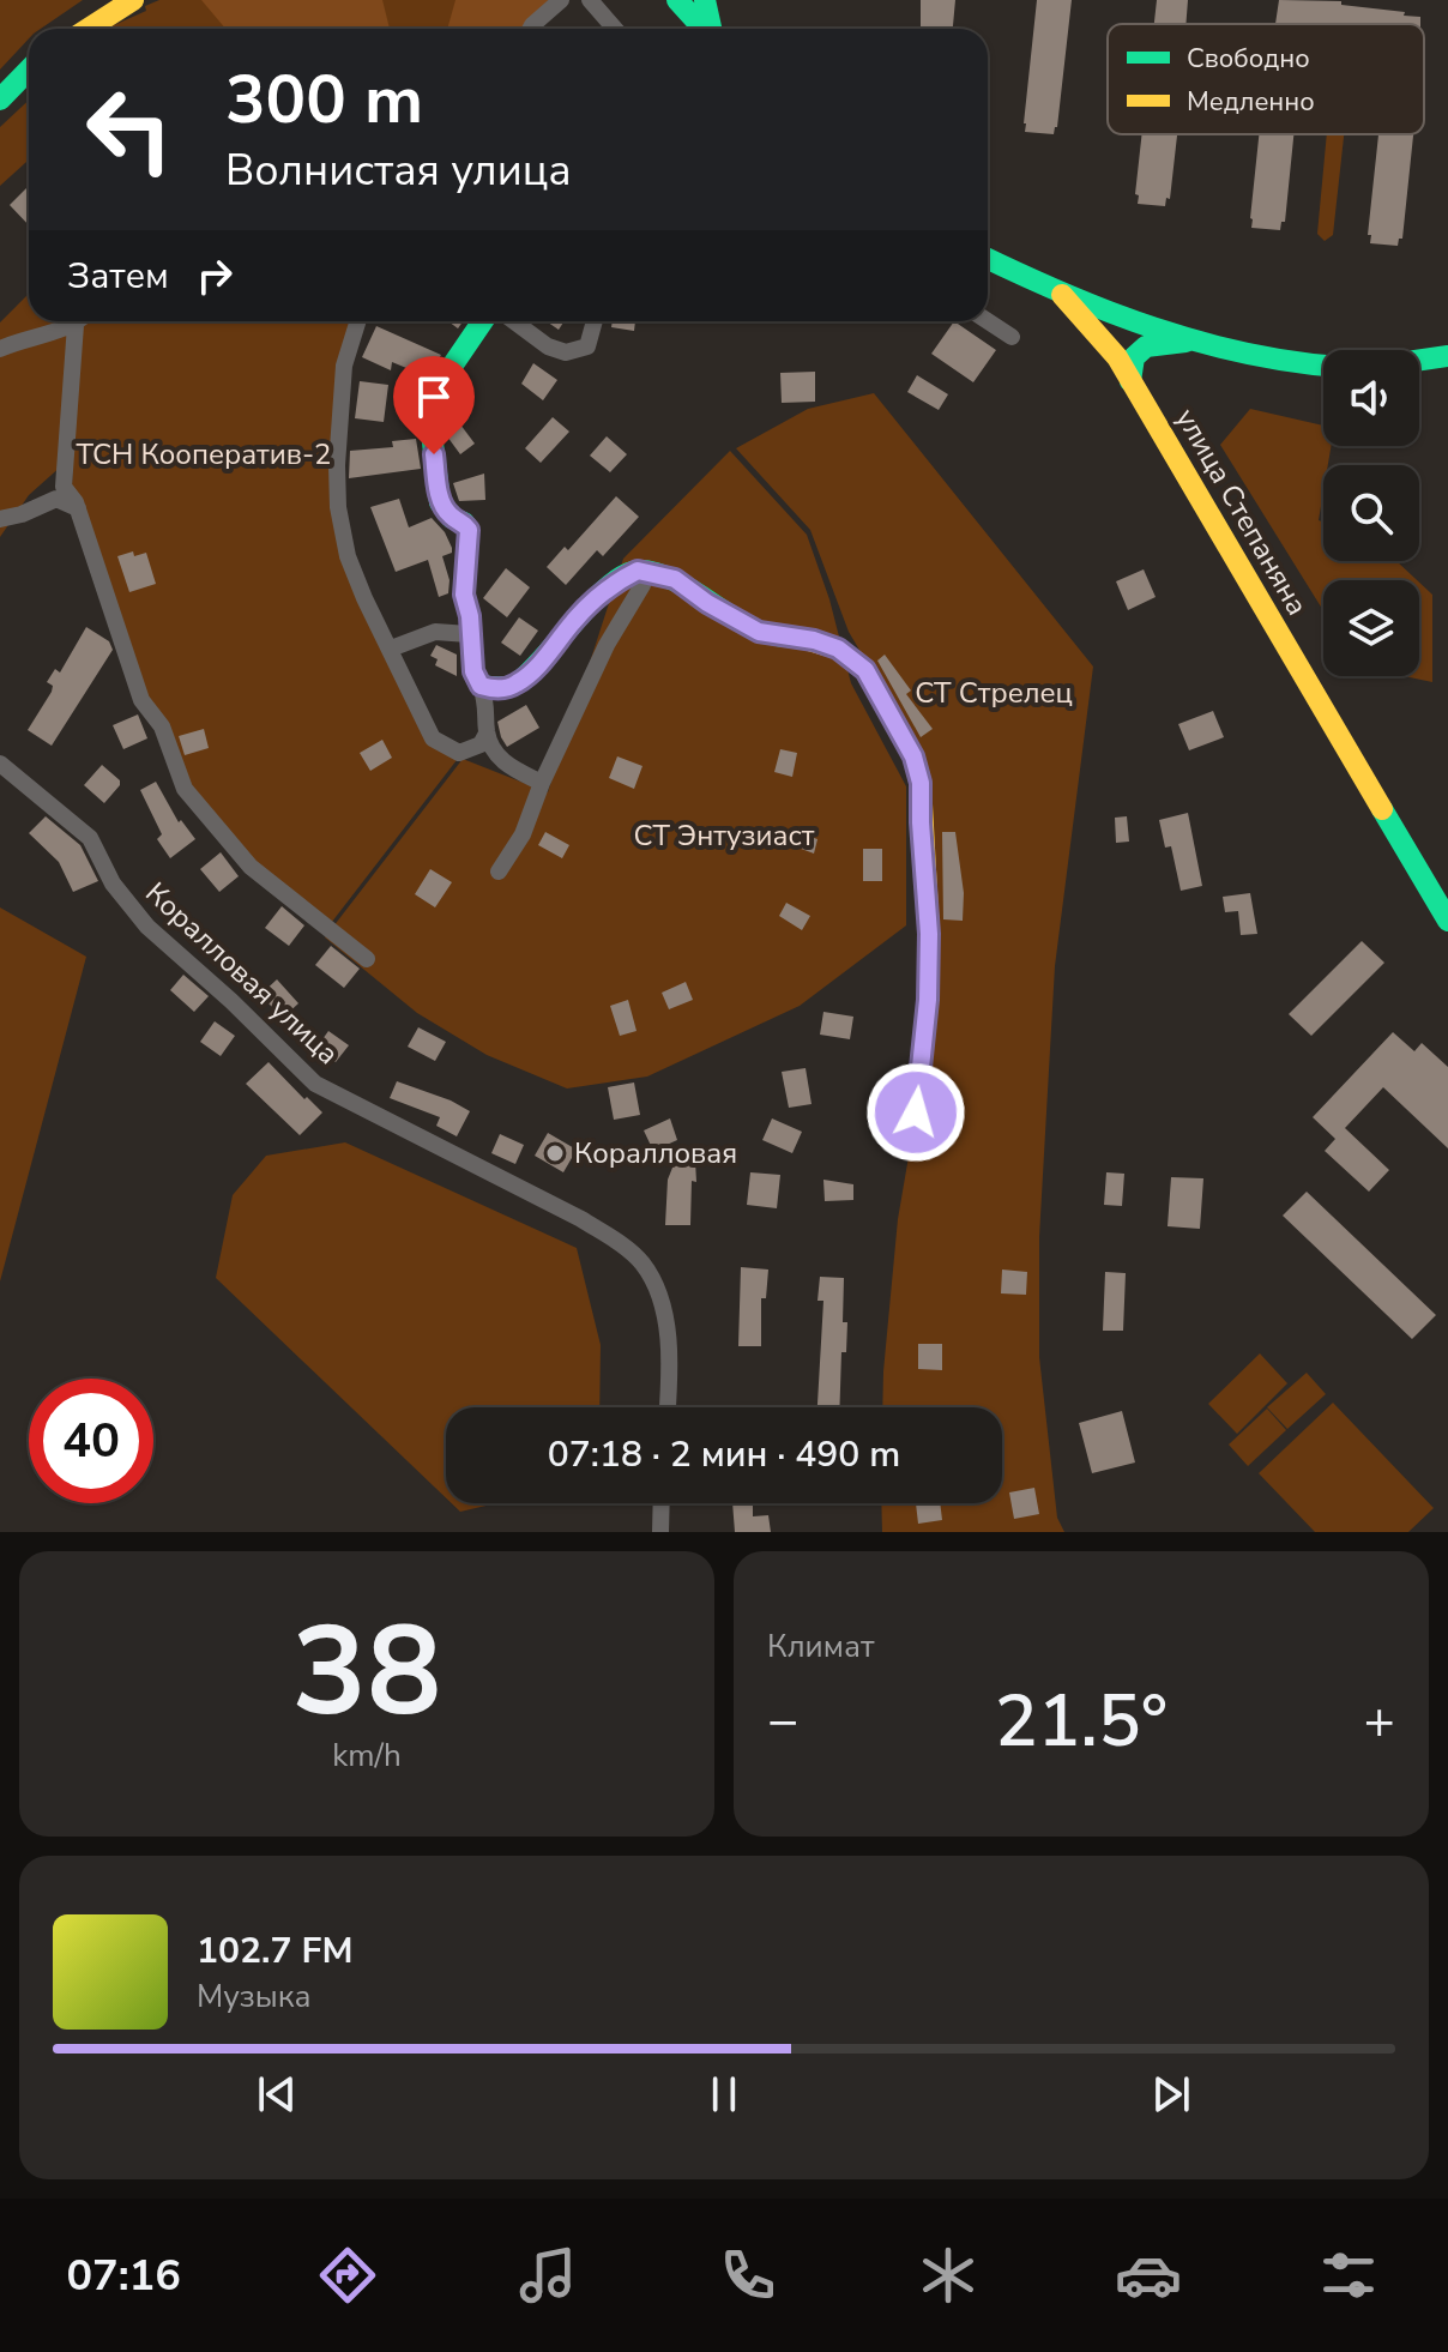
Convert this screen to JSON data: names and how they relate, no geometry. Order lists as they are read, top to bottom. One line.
{"streets":{"main road":["улица Степаняна"],"street":["Коралловая улица"]},"parks":["ТСН Кооператив-2","СТ Стрелец","СТ Энтузиаст"],"places":["Коралловая"],"legend":["Свободно","Медленно"],"page":{"turn":["300 m","Волнистая улица"],"then":"Затем","limit":"40","trip":"07:18 · 2 мин · 490 m","tile":[["38","km/h"],"Климат"],"heat":["−","21.5°","+"],"song":["102.7 FM","Музыка"],"tabs":"07:16"}}
